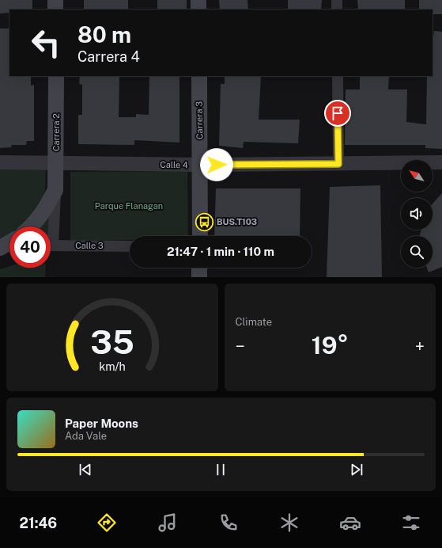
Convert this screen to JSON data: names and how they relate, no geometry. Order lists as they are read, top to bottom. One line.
{"streets":{"main road":["Carrera 3","Carrera 2"],"street":["Calle 4","Calle 3"]},"crossings":[["Carrera 3","Calle 4"],["Carrera 2","Calle 4"]],"parks":["Parque Flanagan"],"places":{"bus stop":["BUS.T103"]},"north":"top left","page":{"turn":["80 m","Carrera 4"],"limit":"40","trip":"21:47 · 1 min · 110 m","tile":"Climate","heat":["−","19°","+"],"song":["Paper Moons","Ada Vale"],"tabs":"21:46","gauge":["35","km/h"]}}
